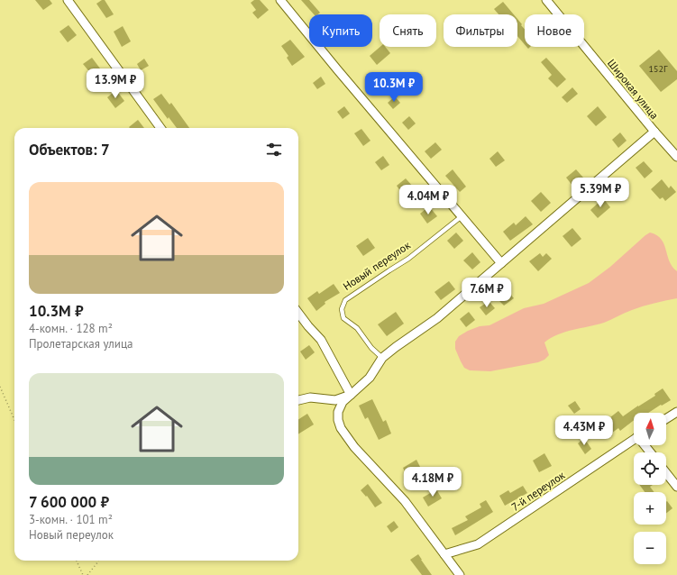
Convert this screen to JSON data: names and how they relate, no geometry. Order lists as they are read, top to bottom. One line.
{"streets":{"street":["Широкая улица","7-й переулок"],"lane":["Новый переулок"]},"house_numbers":["152Г"],"north":"top","page":{"chip":["Купить","Снять","Фильтры","Новое"],"price":["13.9M ₽","10.3M ₽","5.39M ₽","4.04M ₽","7.6M ₽","4.43M ₽","4.18M ₽"],"heading":"Объектов: 7","list":[{"name":"10.3M ₽","note":"4-комн. · 128 m² · Пролетарская улица"},{"name":"7 600 000 ₽","note":"3-комн. · 101 m² · Новый переулок"}],"map_buttons":["+","−"]}}
